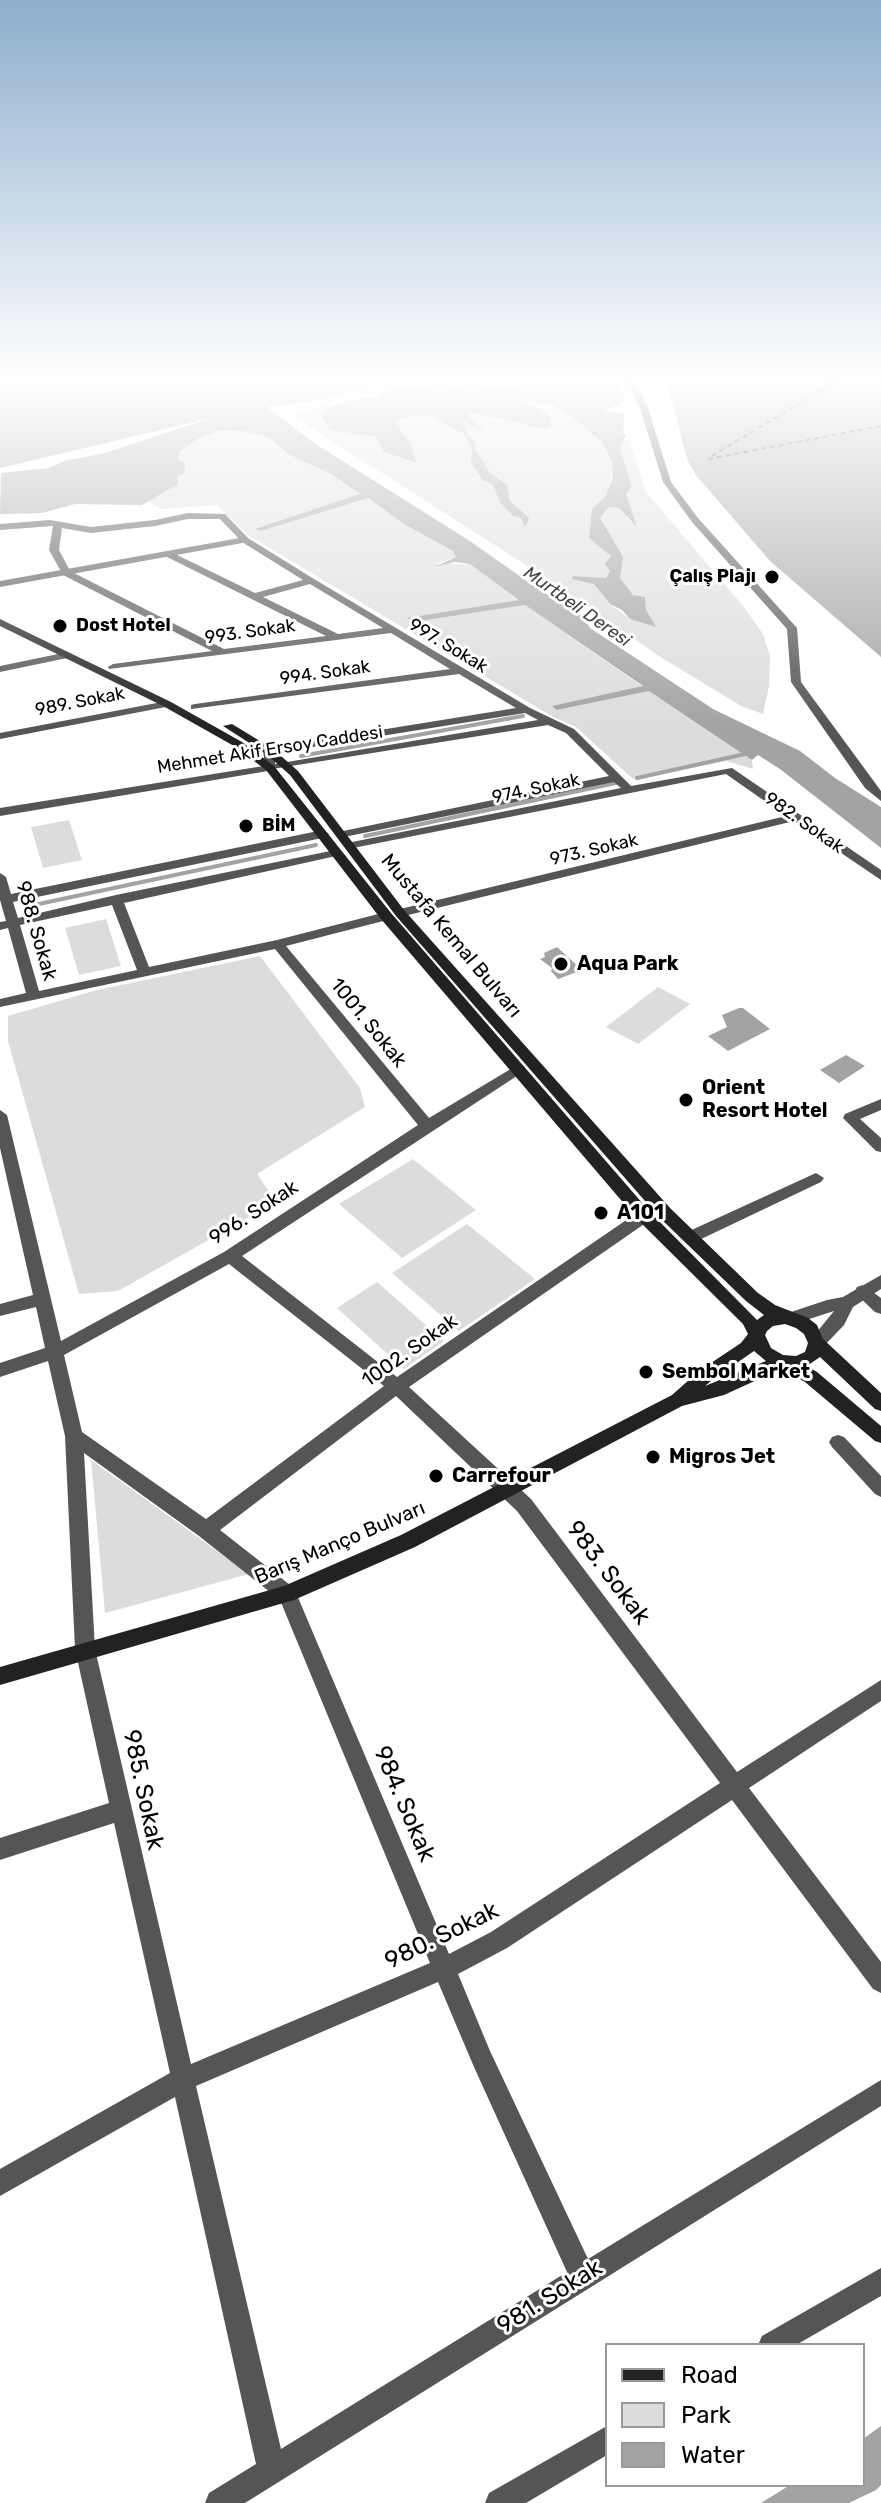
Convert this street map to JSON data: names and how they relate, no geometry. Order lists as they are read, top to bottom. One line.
{"streets":{"main road":["Mustafa Kemal Bulvarı","Barış Manço Bulvarı"],"street":["993. Sokak","997. Sokak","994. Sokak","989. Sokak","Mehmet Akif Ersoy Caddesi","974. Sokak","982. Sokak","973. Sokak","988. Sokak","1001. Sokak","996. Sokak","1002. Sokak","983. Sokak","985. Sokak","984. Sokak","980. Sokak","981. Sokak"]},"crossings":[["993. Sokak","997. Sokak"],["993. Sokak","Mustafa Kemal Bulvarı"],["997. Sokak","994. Sokak"],["997. Sokak","Mehmet Akif Ersoy Caddesi"],["997. Sokak","974. Sokak"],["994. Sokak","Mustafa Kemal Bulvarı"],["989. Sokak","Mustafa Kemal Bulvarı"],["Mehmet Akif Ersoy Caddesi","Mustafa Kemal Bulvarı"],["974. Sokak","982. Sokak"],["974. Sokak","Mustafa Kemal Bulvarı"],["982. Sokak","973. Sokak"],["973. Sokak","988. Sokak"],["973. Sokak","Mustafa Kemal Bulvarı"],["973. Sokak","1001. Sokak"],["Mustafa Kemal Bulvarı","996. Sokak"],["Mustafa Kemal Bulvarı","1002. Sokak"],["Mustafa Kemal Bulvarı","Barış Manço Bulvarı"],["1001. Sokak","996. Sokak"],["996. Sokak","983. Sokak"],["996. Sokak","985. Sokak"],["1002. Sokak","983. Sokak"],["1002. Sokak","984. Sokak"],["Barış Manço Bulvarı","983. Sokak"],["Barış Manço Bulvarı","985. Sokak"],["Barış Manço Bulvarı","984. Sokak"],["983. Sokak","980. Sokak"],["985. Sokak","984. Sokak"],["985. Sokak","980. Sokak"],["985. Sokak","981. Sokak"],["984. Sokak","980. Sokak"],["984. Sokak","981. Sokak"]],"water":["Murtbeli Deresi"],"places":["Çalış Plajı","Dost Hotel","BİM","Aqua Park","Orient Resort Hotel","A101","Sembol Market","Migros Jet","Carrefour"],"legend":["Road","Park","Water"]}
